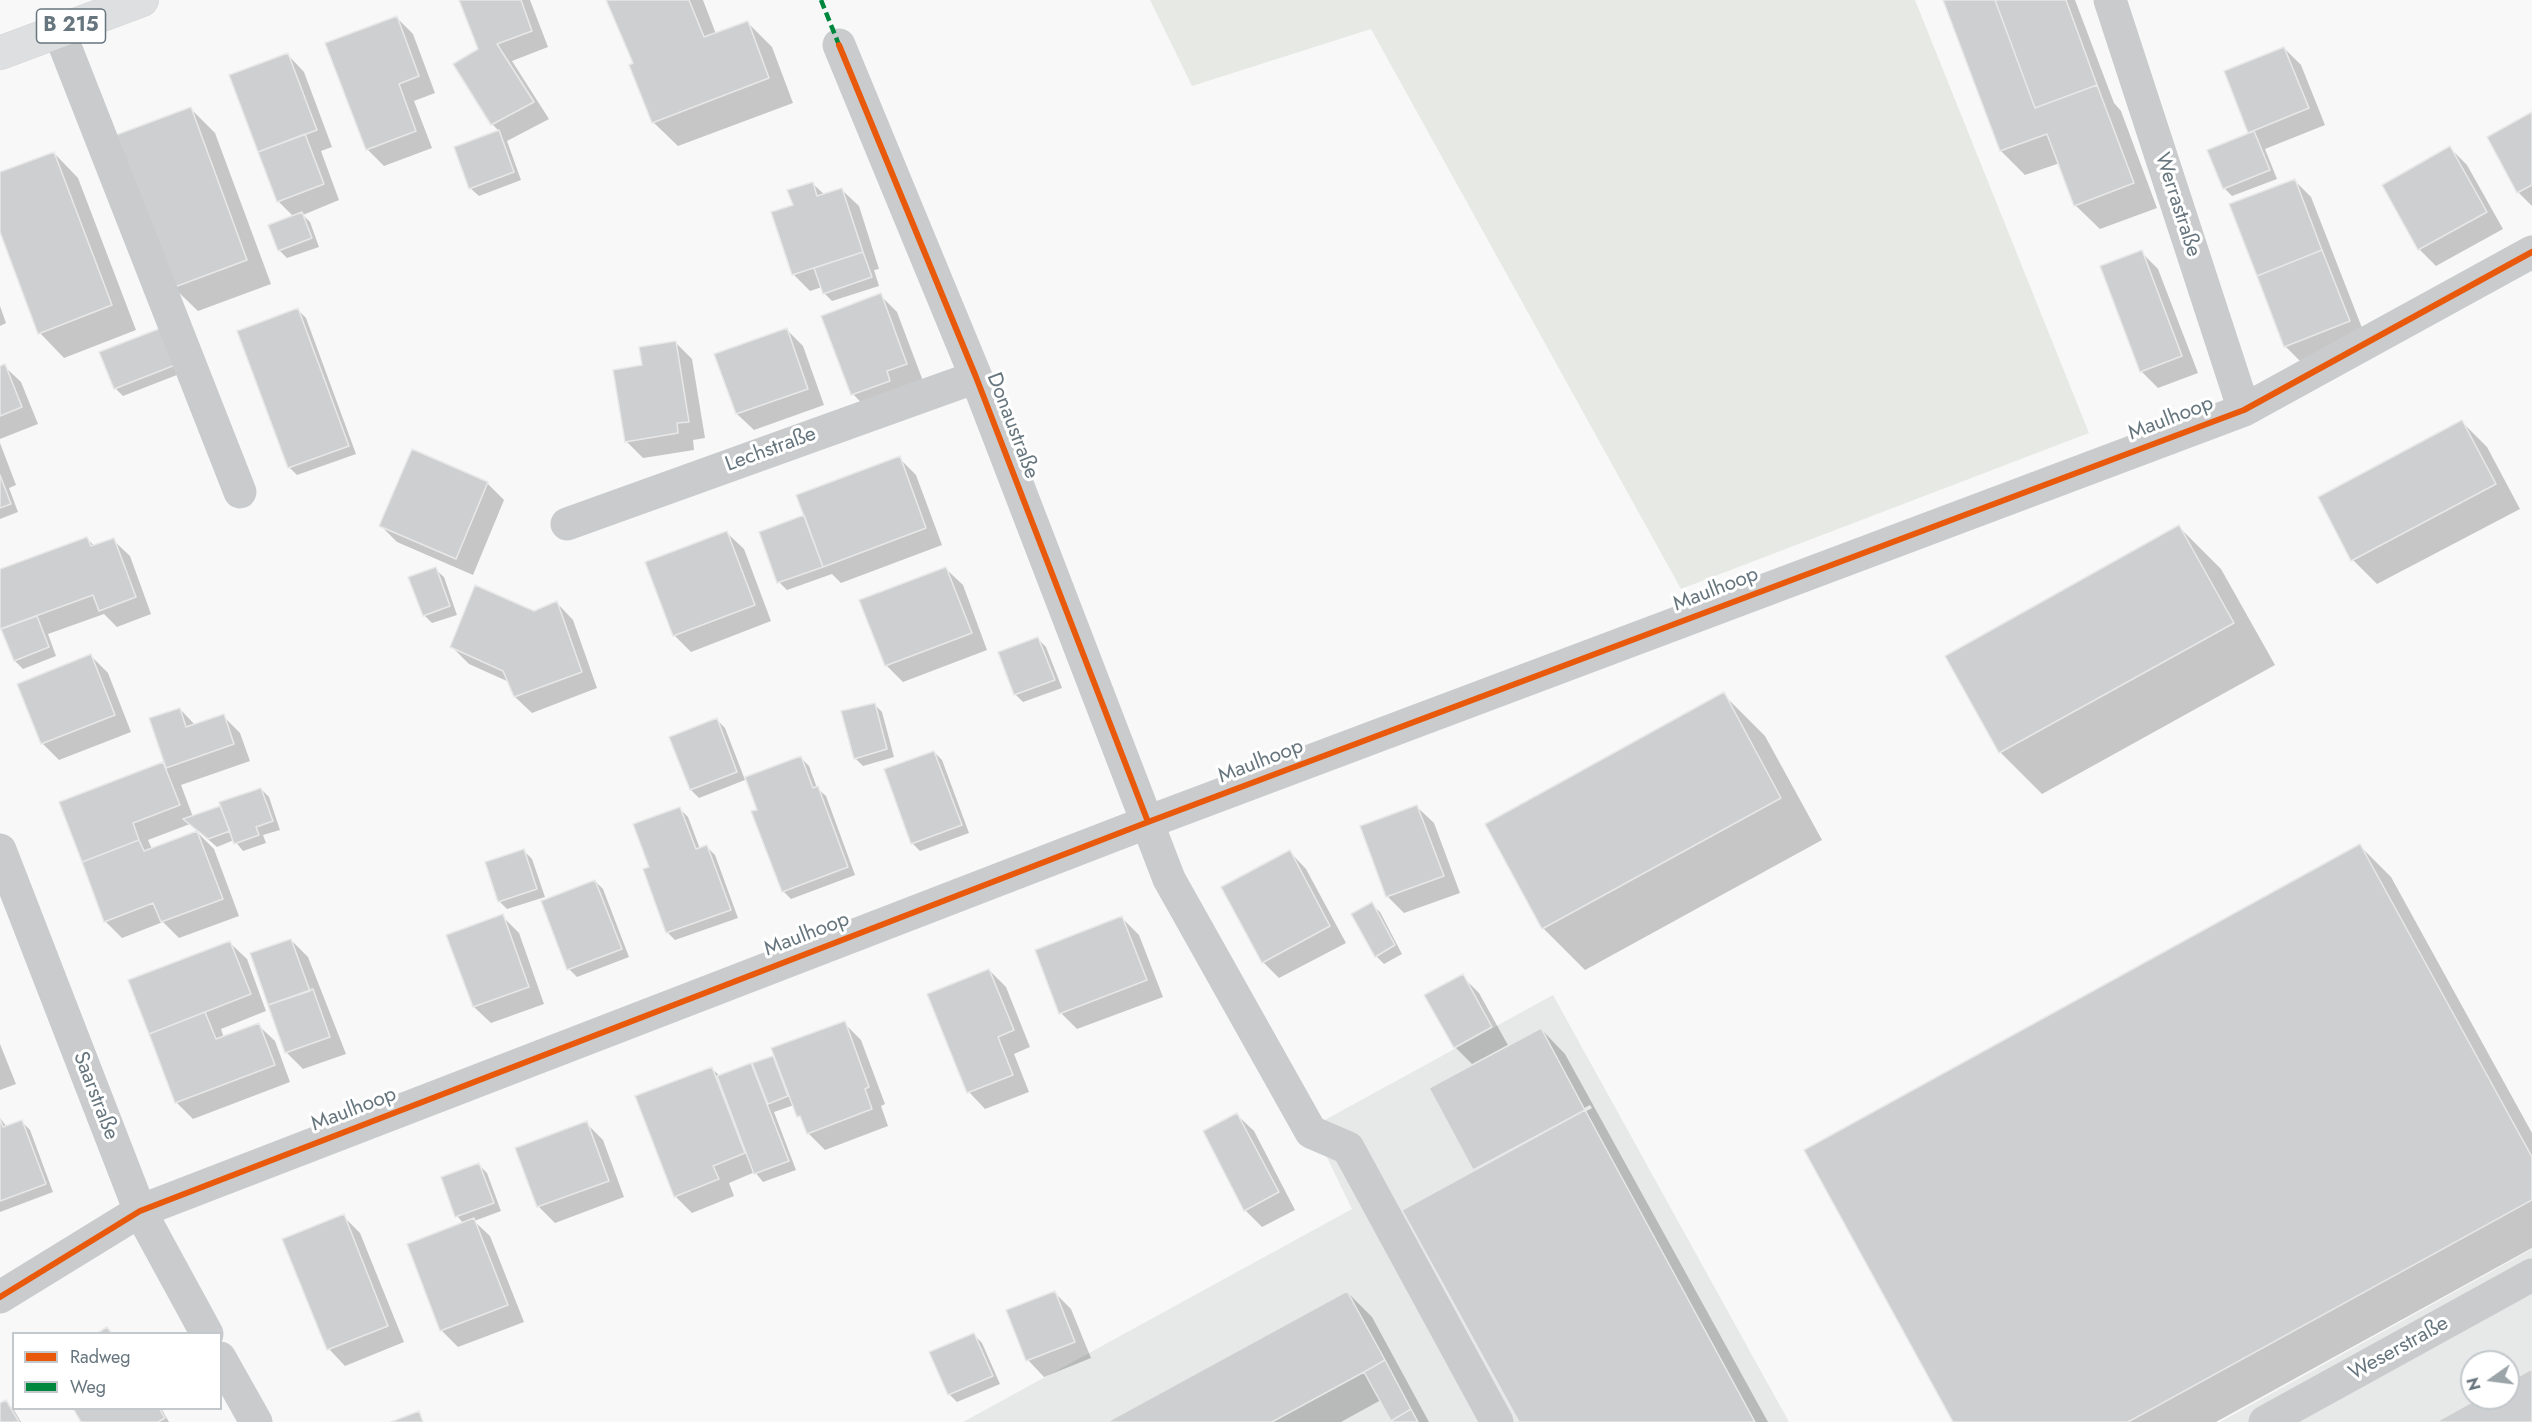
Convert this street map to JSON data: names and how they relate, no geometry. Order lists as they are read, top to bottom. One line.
{"streets":{"main road":["B 215"],"street":["Werrastraße","Maulhoop","Donaustraße","Lechstraße","Saarstraße","Weserstraße"]},"crossings":[["Werrastraße","Maulhoop"],["Maulhoop","Donaustraße"],["Maulhoop","Saarstraße"],["Donaustraße","Lechstraße"]],"legend":["Radweg","Weg"],"north":"left"}
